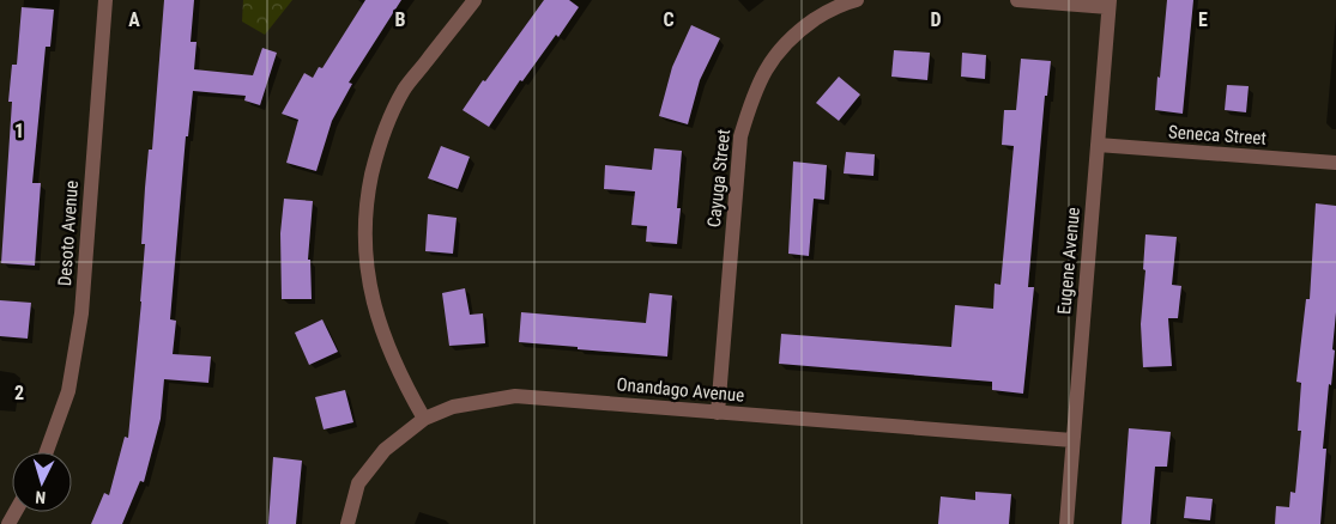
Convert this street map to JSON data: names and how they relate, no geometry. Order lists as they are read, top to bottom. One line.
{"streets":{"street":["Seneca Street","Cayuga Street","Desoto Avenue","Eugene Avenue","Onandago Avenue"]},"crossings":[["Seneca Street","Eugene Avenue"],["Cayuga Street","Onandago Avenue"],["Eugene Avenue","Onandago Avenue"]],"north":"bottom","grid":{"columns":["A","B","C","D","E"],"rows":["1","2"]}}
